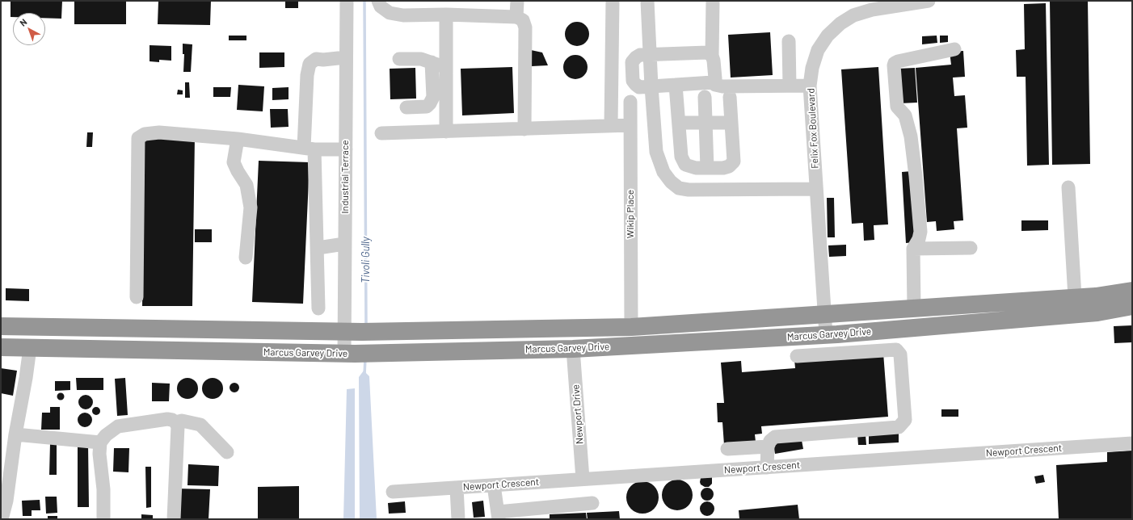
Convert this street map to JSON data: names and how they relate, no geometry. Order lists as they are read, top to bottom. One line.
{"streets":{"highway":["Marcus Garvey Drive"],"street":["Felix Fox Boulevard","Industrial Terrace","Wikip Place","Newport Drive","Newport Crescent"]},"crossings":[["Felix Fox Boulevard","Marcus Garvey Drive"],["Industrial Terrace","Marcus Garvey Drive"],["Wikip Place","Marcus Garvey Drive"],["Marcus Garvey Drive","Newport Drive"],["Newport Drive","Newport Crescent"]],"water":["Tivoli Gully"],"north":"top left"}
